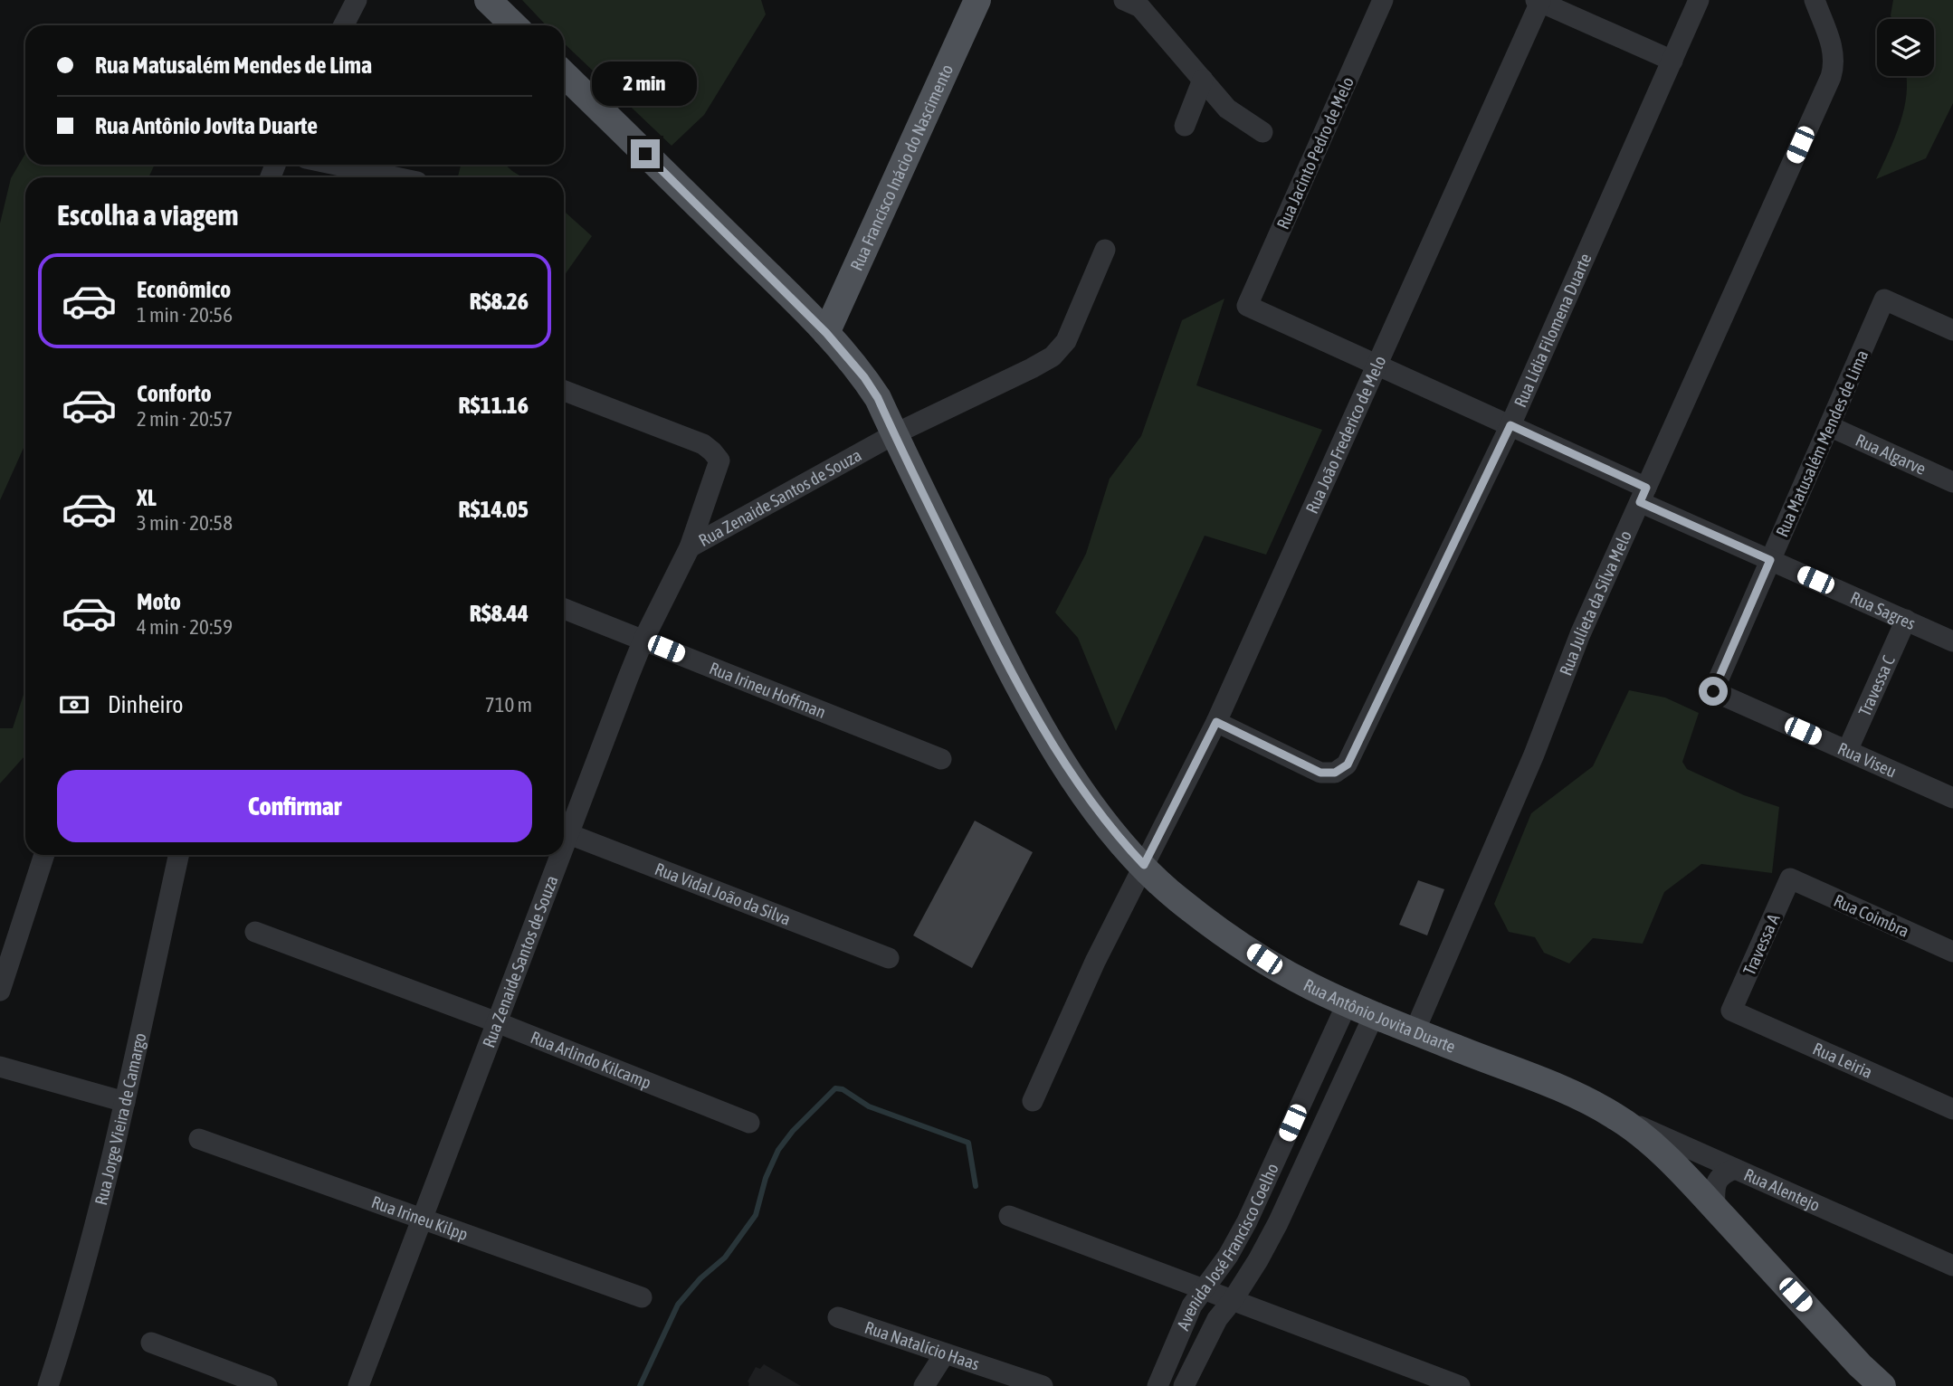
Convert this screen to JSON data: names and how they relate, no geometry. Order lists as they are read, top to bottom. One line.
{"streets":{"main road":["Rua Francisco Inácio do Nascimento","Rua Antônio Jovita Duarte"],"street":["Rua Jacinto Pedro de Melo","Rua Lídia Filomena Duarte","Rua João Frederico de Melo","Rua Matusalém Mendes de Lima","Rua Algarve","Rua Zenaide Santos de Souza","Rua Julieta da Silva Melo","Rua Sagres","Travessa C","Rua Irineu Hoffman","Rua Viseu","Rua Vidal João da Silva","Rua Coimbra","Travessa A","Rua Leiria","Rua Arlindo Kilcamp","Rua Jorge Vieira de Camargo","Rua Alentejo","Rua Irineu Kilpp","Avenida José Francisco Coelho","Rua Natalício Haas"]},"crossings":[["Rua Jacinto Pedro de Melo","Rua Sagres"],["Rua Francisco Inácio do Nascimento","Rua Antônio Jovita Duarte"],["Rua Lídia Filomena Duarte","Rua João Frederico de Melo"],["Rua Lídia Filomena Duarte","Rua Sagres"],["Rua João Frederico de Melo","Rua Sagres"],["Rua João Frederico de Melo","Rua Antônio Jovita Duarte"],["Rua Matusalém Mendes de Lima","Rua Algarve"],["Rua Matusalém Mendes de Lima","Rua Sagres"],["Rua Matusalém Mendes de Lima","Rua Viseu"],["Rua Zenaide Santos de Souza","Rua Irineu Hoffman"],["Rua Zenaide Santos de Souza","Rua Vidal João da Silva"],["Rua Zenaide Santos de Souza","Rua Antônio Jovita Duarte"],["Rua Zenaide Santos de Souza","Rua Arlindo Kilcamp"],["Rua Zenaide Santos de Souza","Rua Irineu Kilpp"],["Rua Julieta da Silva Melo","Rua Sagres"],["Rua Julieta da Silva Melo","Rua Antônio Jovita Duarte"],["Rua Sagres","Travessa C"],["Travessa C","Rua Viseu"],["Rua Coimbra","Travessa A"],["Travessa A","Rua Leiria"],["Rua Antônio Jovita Duarte","Rua Alentejo"],["Rua Antônio Jovita Duarte","Avenida José Francisco Coelho"]],"page":{"banner":["Rua Matusalém Mendes de Lima","Rua Antônio Jovita Duarte"],"bubble":"2 min","heading":"Escolha a viagem","list":[{"name":"Econômico","note":"1 min · 20:56","value":"R$8.26"},{"name":"Conforto","note":"2 min · 20:57","value":"R$11.16"},{"name":"XL","note":"3 min · 20:58","value":"R$14.05"},{"name":"Moto","note":"4 min · 20:59","value":"R$8.44"}],"pay":["Dinheiro","710 m"],"buttons":"Confirmar"}}
